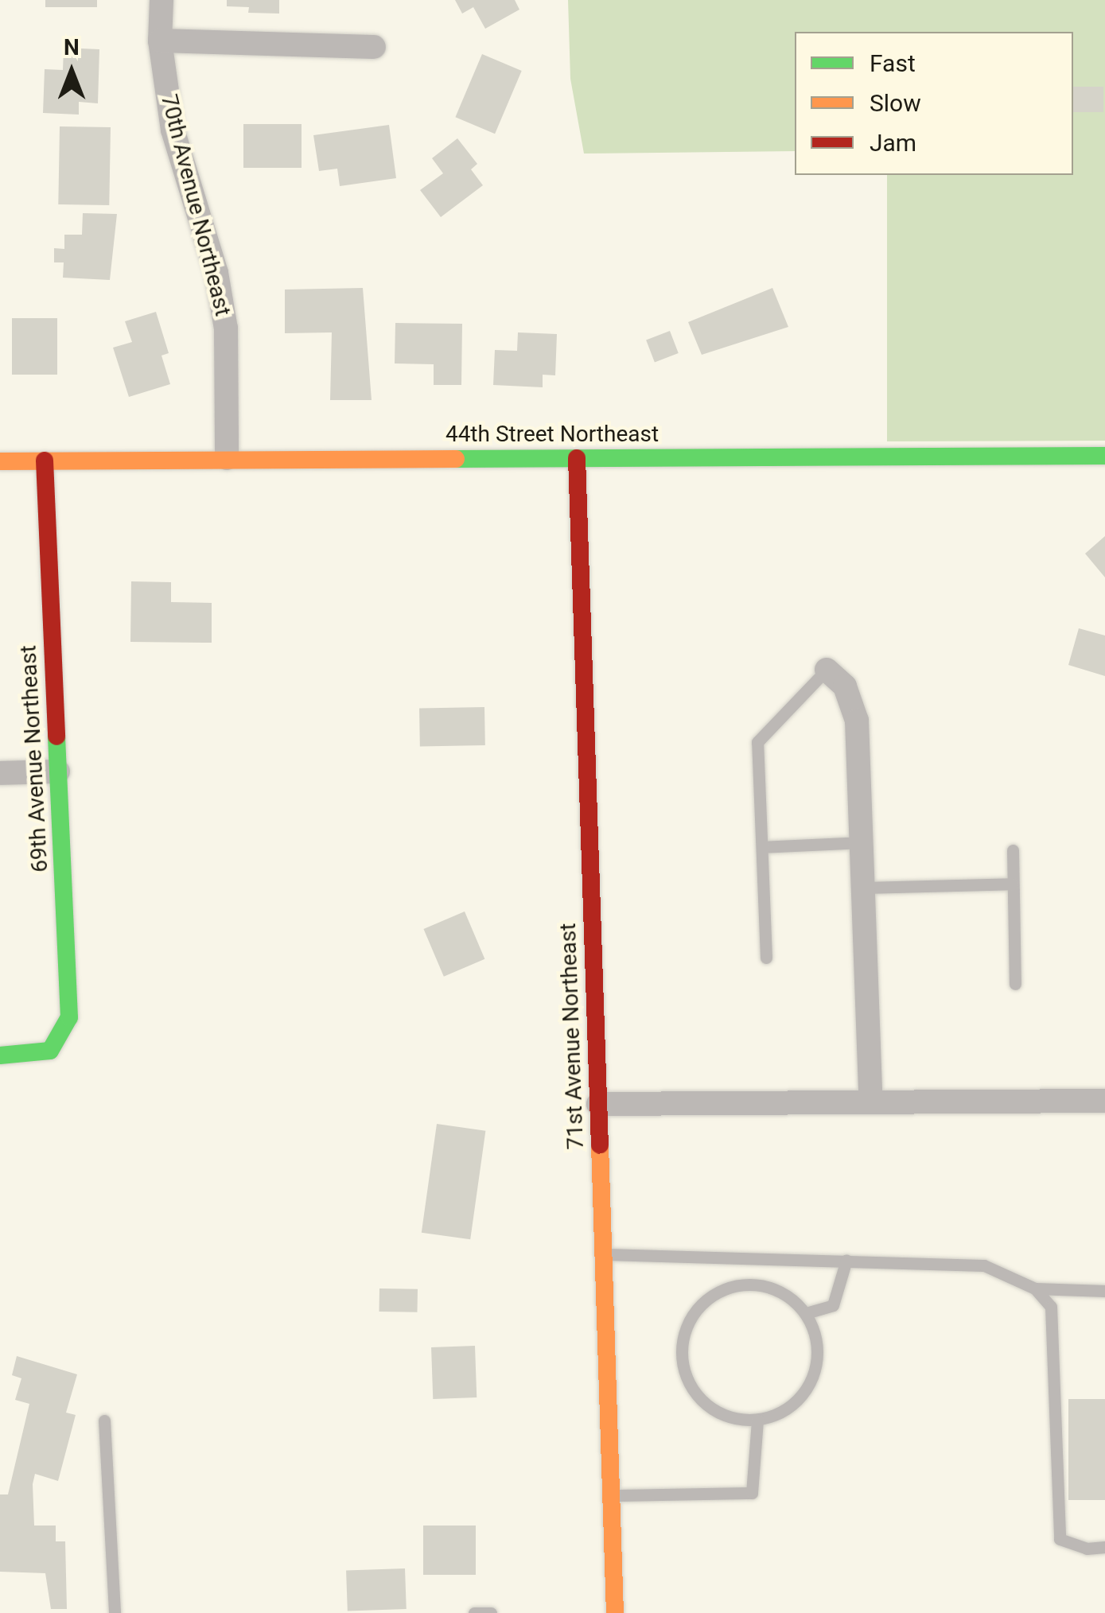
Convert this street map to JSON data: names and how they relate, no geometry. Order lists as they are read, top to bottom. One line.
{"streets":{"street":["70th Avenue Northeast","44th Street Northeast","69th Avenue Northeast","71st Avenue Northeast"]},"crossings":[["70th Avenue Northeast","44th Street Northeast"],["44th Street Northeast","69th Avenue Northeast"],["44th Street Northeast","71st Avenue Northeast"]],"legend":["Fast","Slow","Jam"],"north":"top"}
